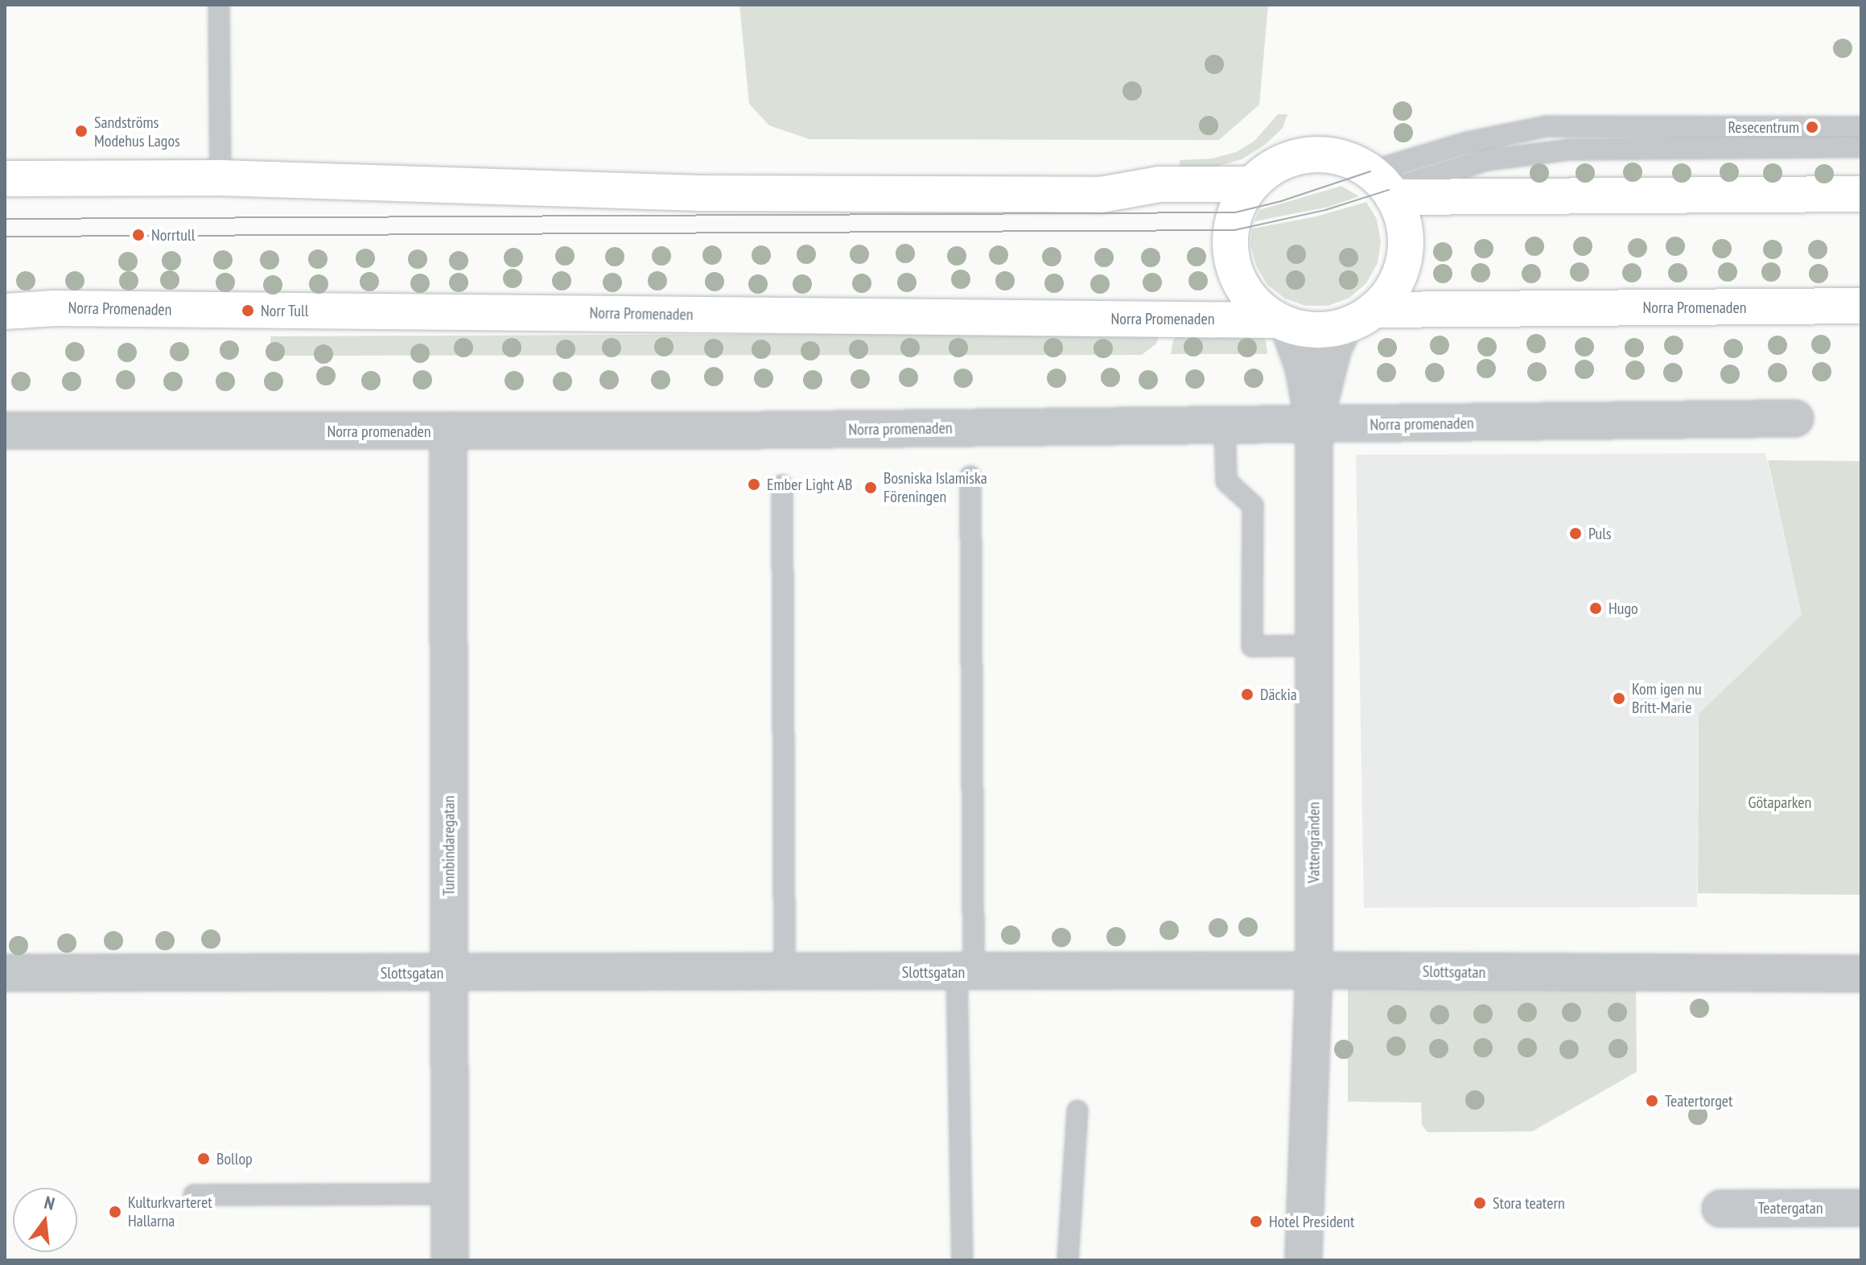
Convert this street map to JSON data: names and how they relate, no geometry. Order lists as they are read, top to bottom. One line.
{"streets":{"main road":["Norra Promenaden"],"street":["Norra promenaden","Vattengränden","Tunnbindaregatan","Slottsgatan","Teatergatan"]},"crossings":[["Norra Promenaden","Vattengränden"],["Norra promenaden","Vattengränden"],["Norra promenaden","Tunnbindaregatan"],["Vattengränden","Slottsgatan"],["Tunnbindaregatan","Slottsgatan"]],"parks":["Götaparken"],"places":["Resecentrum","Sandströms Modehus Lagos","Norrtull","Norr Tull","Ember Light AB","Bosniska Islamiska Föreningen","Puls","Hugo","Däckia","Kom igen nu Britt-Marie","Teatertorget","Bollop","Stora teatern","Kulturkvarteret Hallarna","Hotel President"],"north":"top"}
